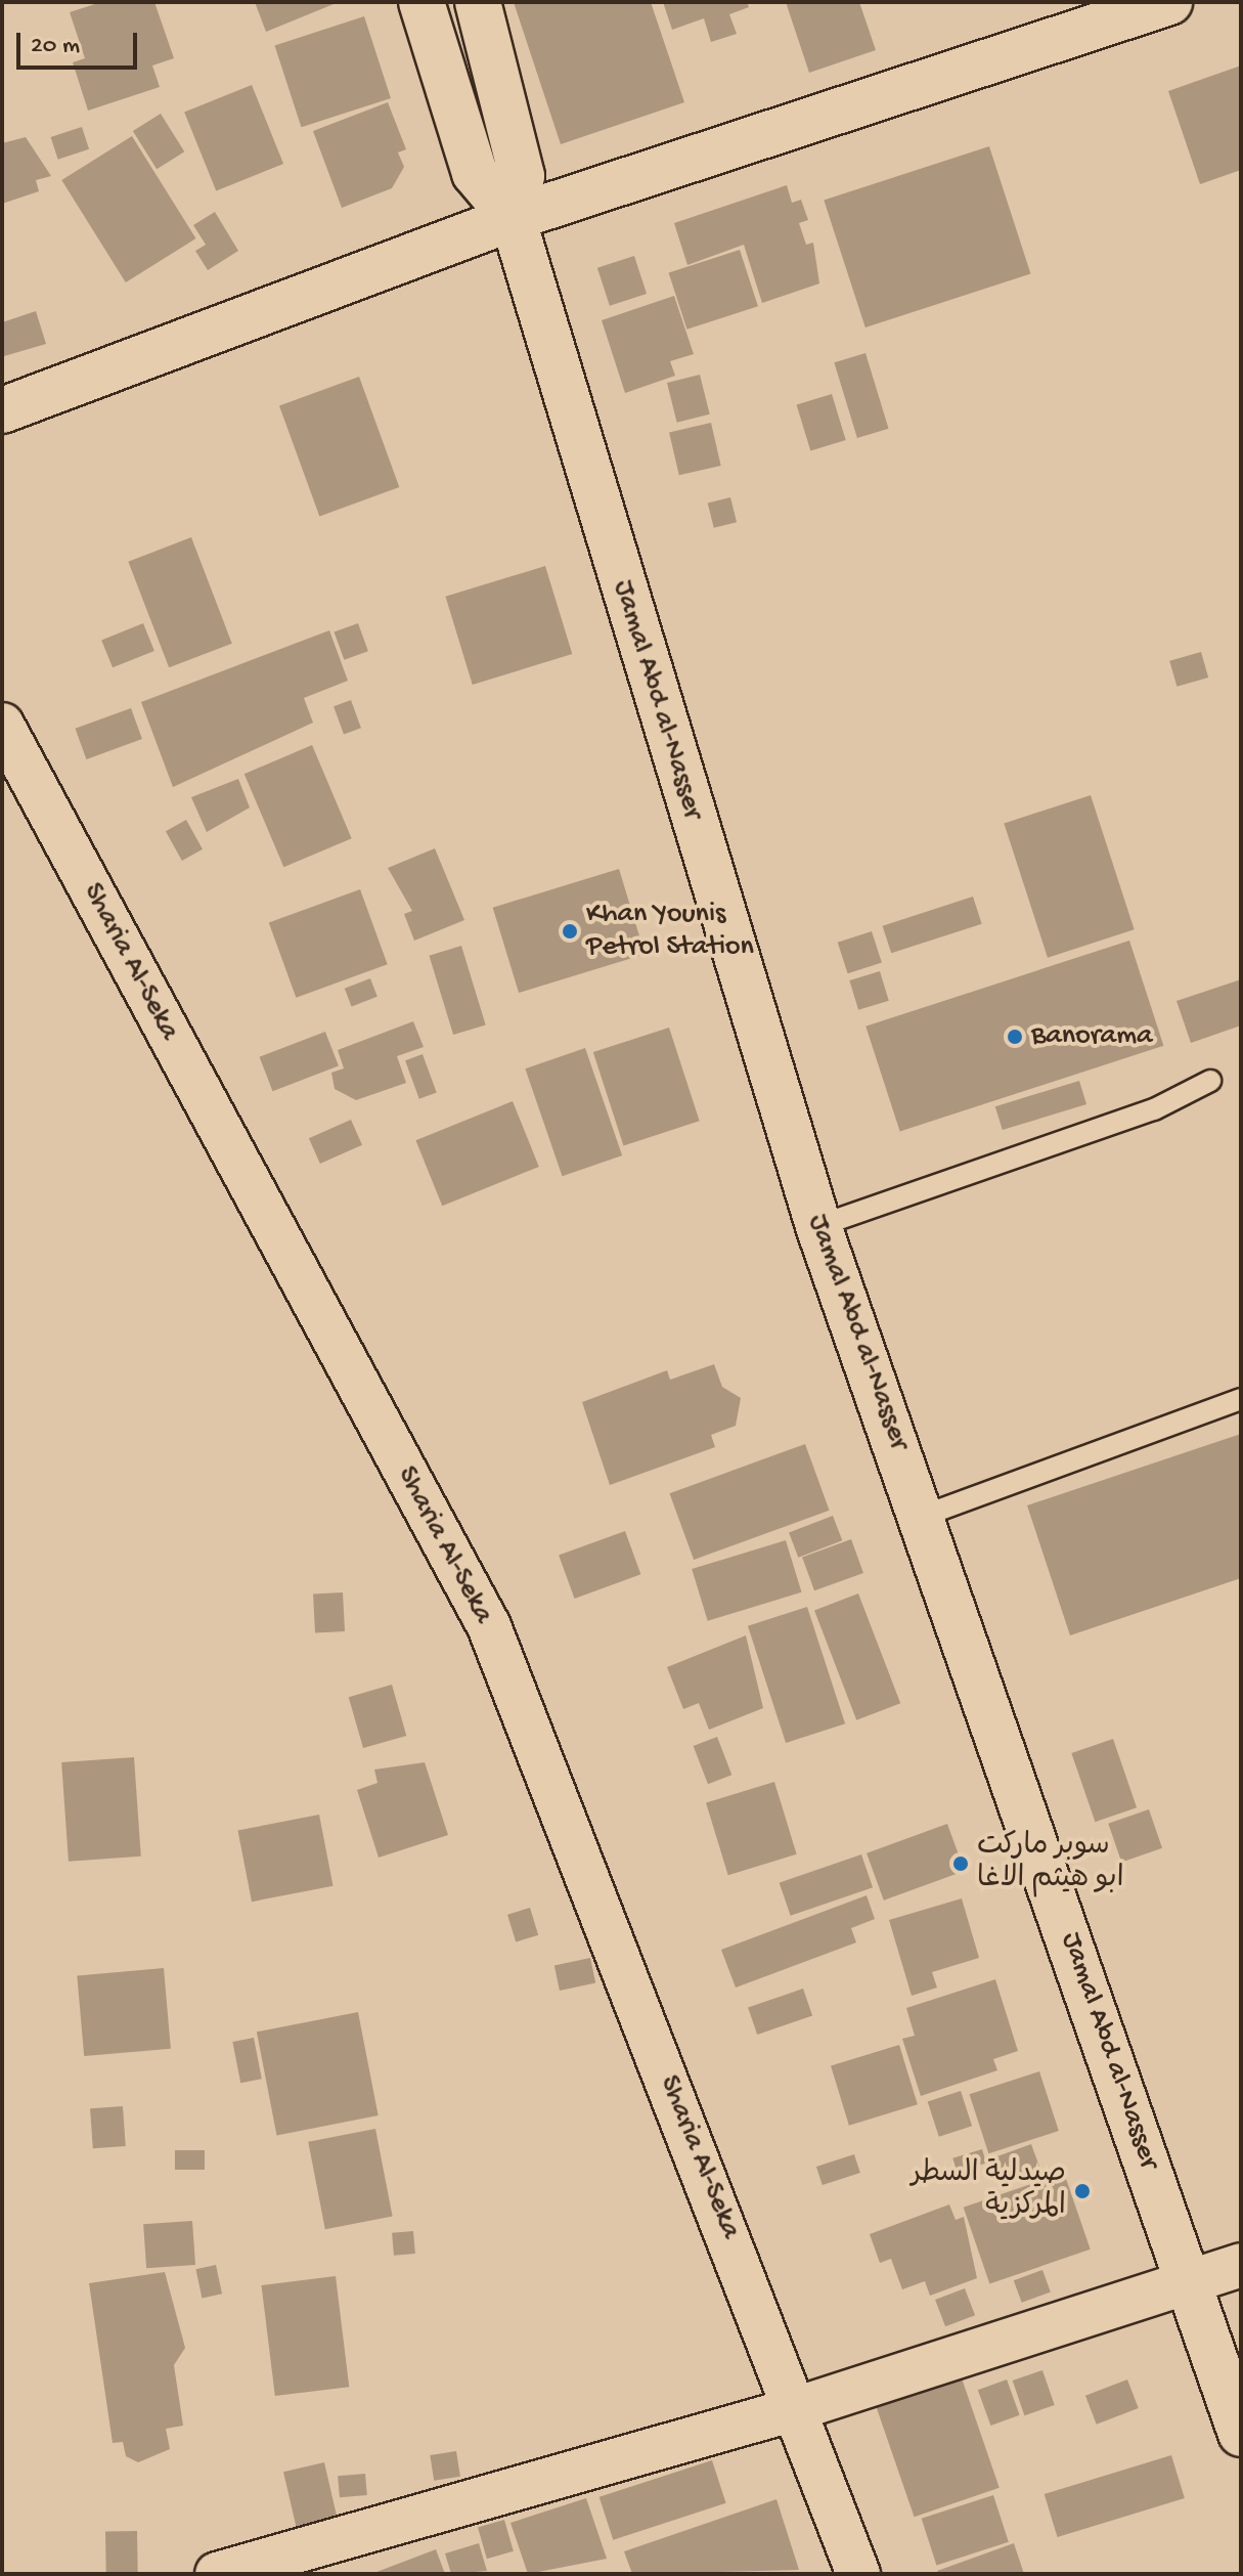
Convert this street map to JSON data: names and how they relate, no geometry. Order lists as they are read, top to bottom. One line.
{"streets":{"main road":["Jamal Abd al-Nasser"],"street":["Sharia Al-Seka"]},"places":["Khan Younis Petrol Station","Banorama","سوبر ماركت ابو هيثم الاغا","صيدلية السطر المركزية"],"scale_bar":"20 m"}
